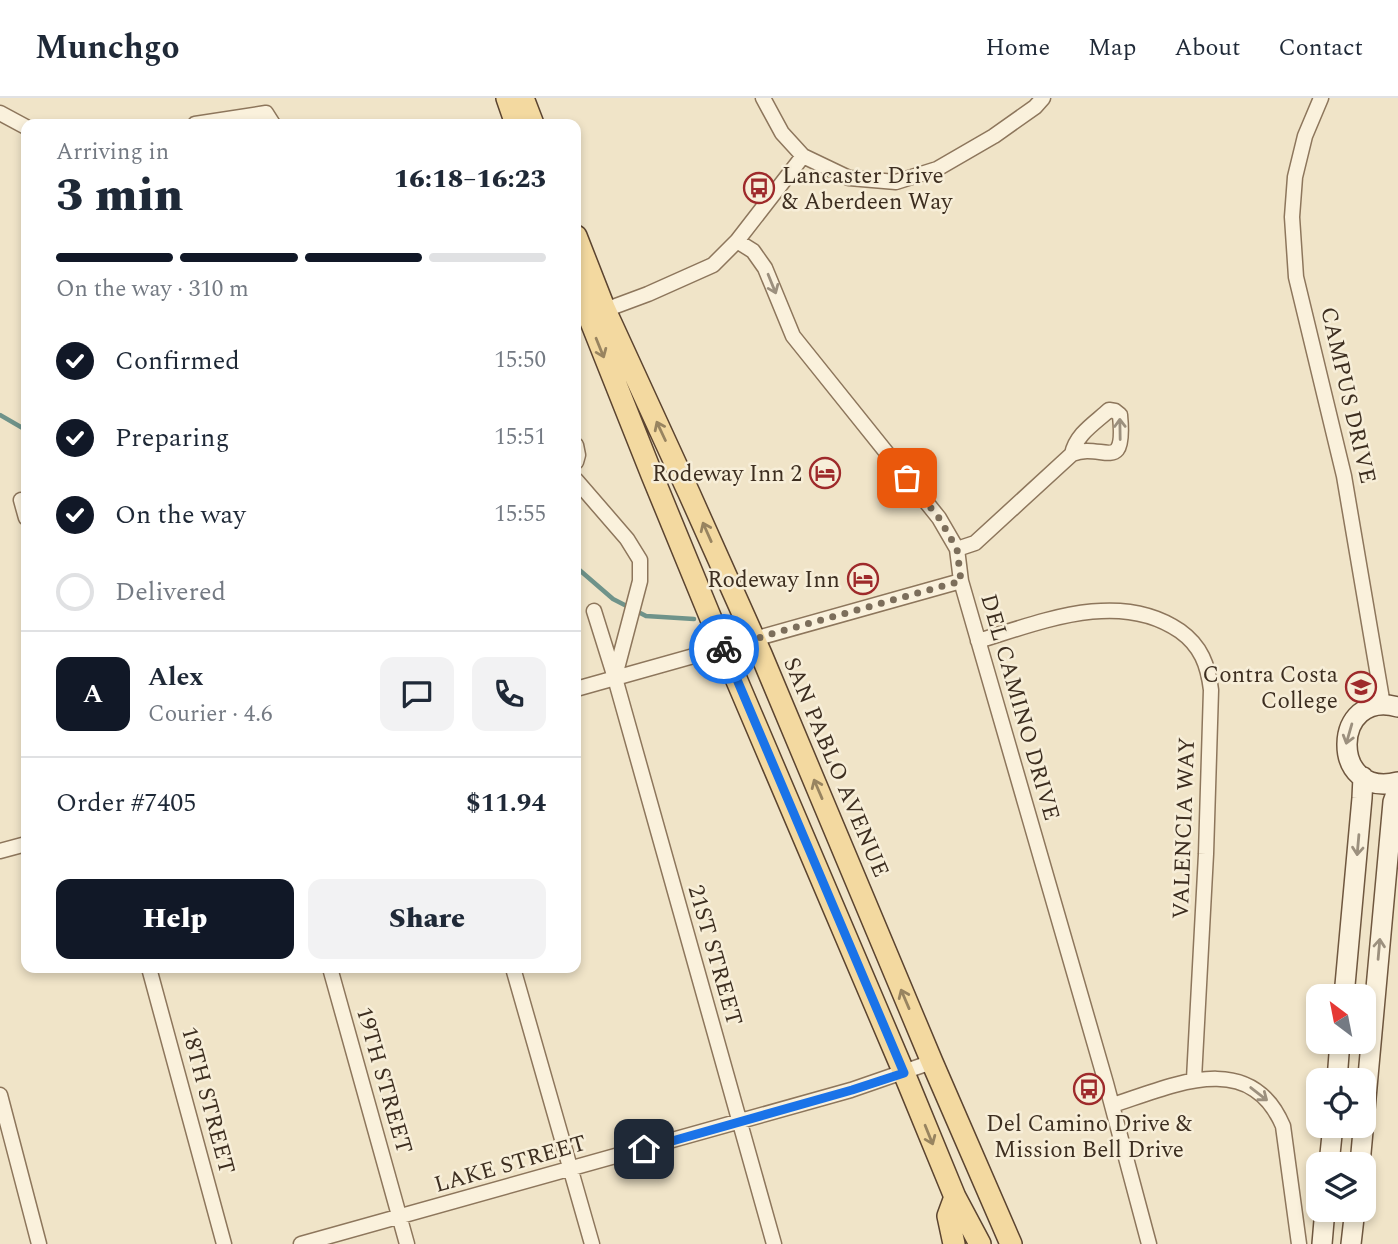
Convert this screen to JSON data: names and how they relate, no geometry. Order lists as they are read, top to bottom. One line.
{"streets":{"main road":["SAN PABLO AVENUE"],"street":["CAMPUS DRIVE","DEL CAMINO DRIVE","VALENCIA WAY","21ST STREET","19TH STREET","18TH STREET","LAKE STREET"]},"crossings":[["DEL CAMINO DRIVE","VALENCIA WAY"],["SAN PABLO AVENUE","LAKE STREET"],["21ST STREET","LAKE STREET"],["19TH STREET","LAKE STREET"]],"places":{"bus stop":["Lancaster Drive & Aberdeen Way","Del Camino Drive & Mission Bell Drive"],"hotel":["Rodeway Inn 2","Rodeway Inn"],"school or university":["Contra Costa College"]},"north":"top left","page":{"header":"Munchgo","nav":["Home","Map","About","Contact"],"heading":["3 min","Arriving in","16:18–16:23"],"panel":["Alex","Courier · 4.6","Order #7405","$11.94"],"bar":"On the way · 310 m","list":[["Confirmed","15:50"],["Preparing","15:51"],["On the way","15:55"],"Delivered"],"round":"A","buttons":["Help","Share"]}}
